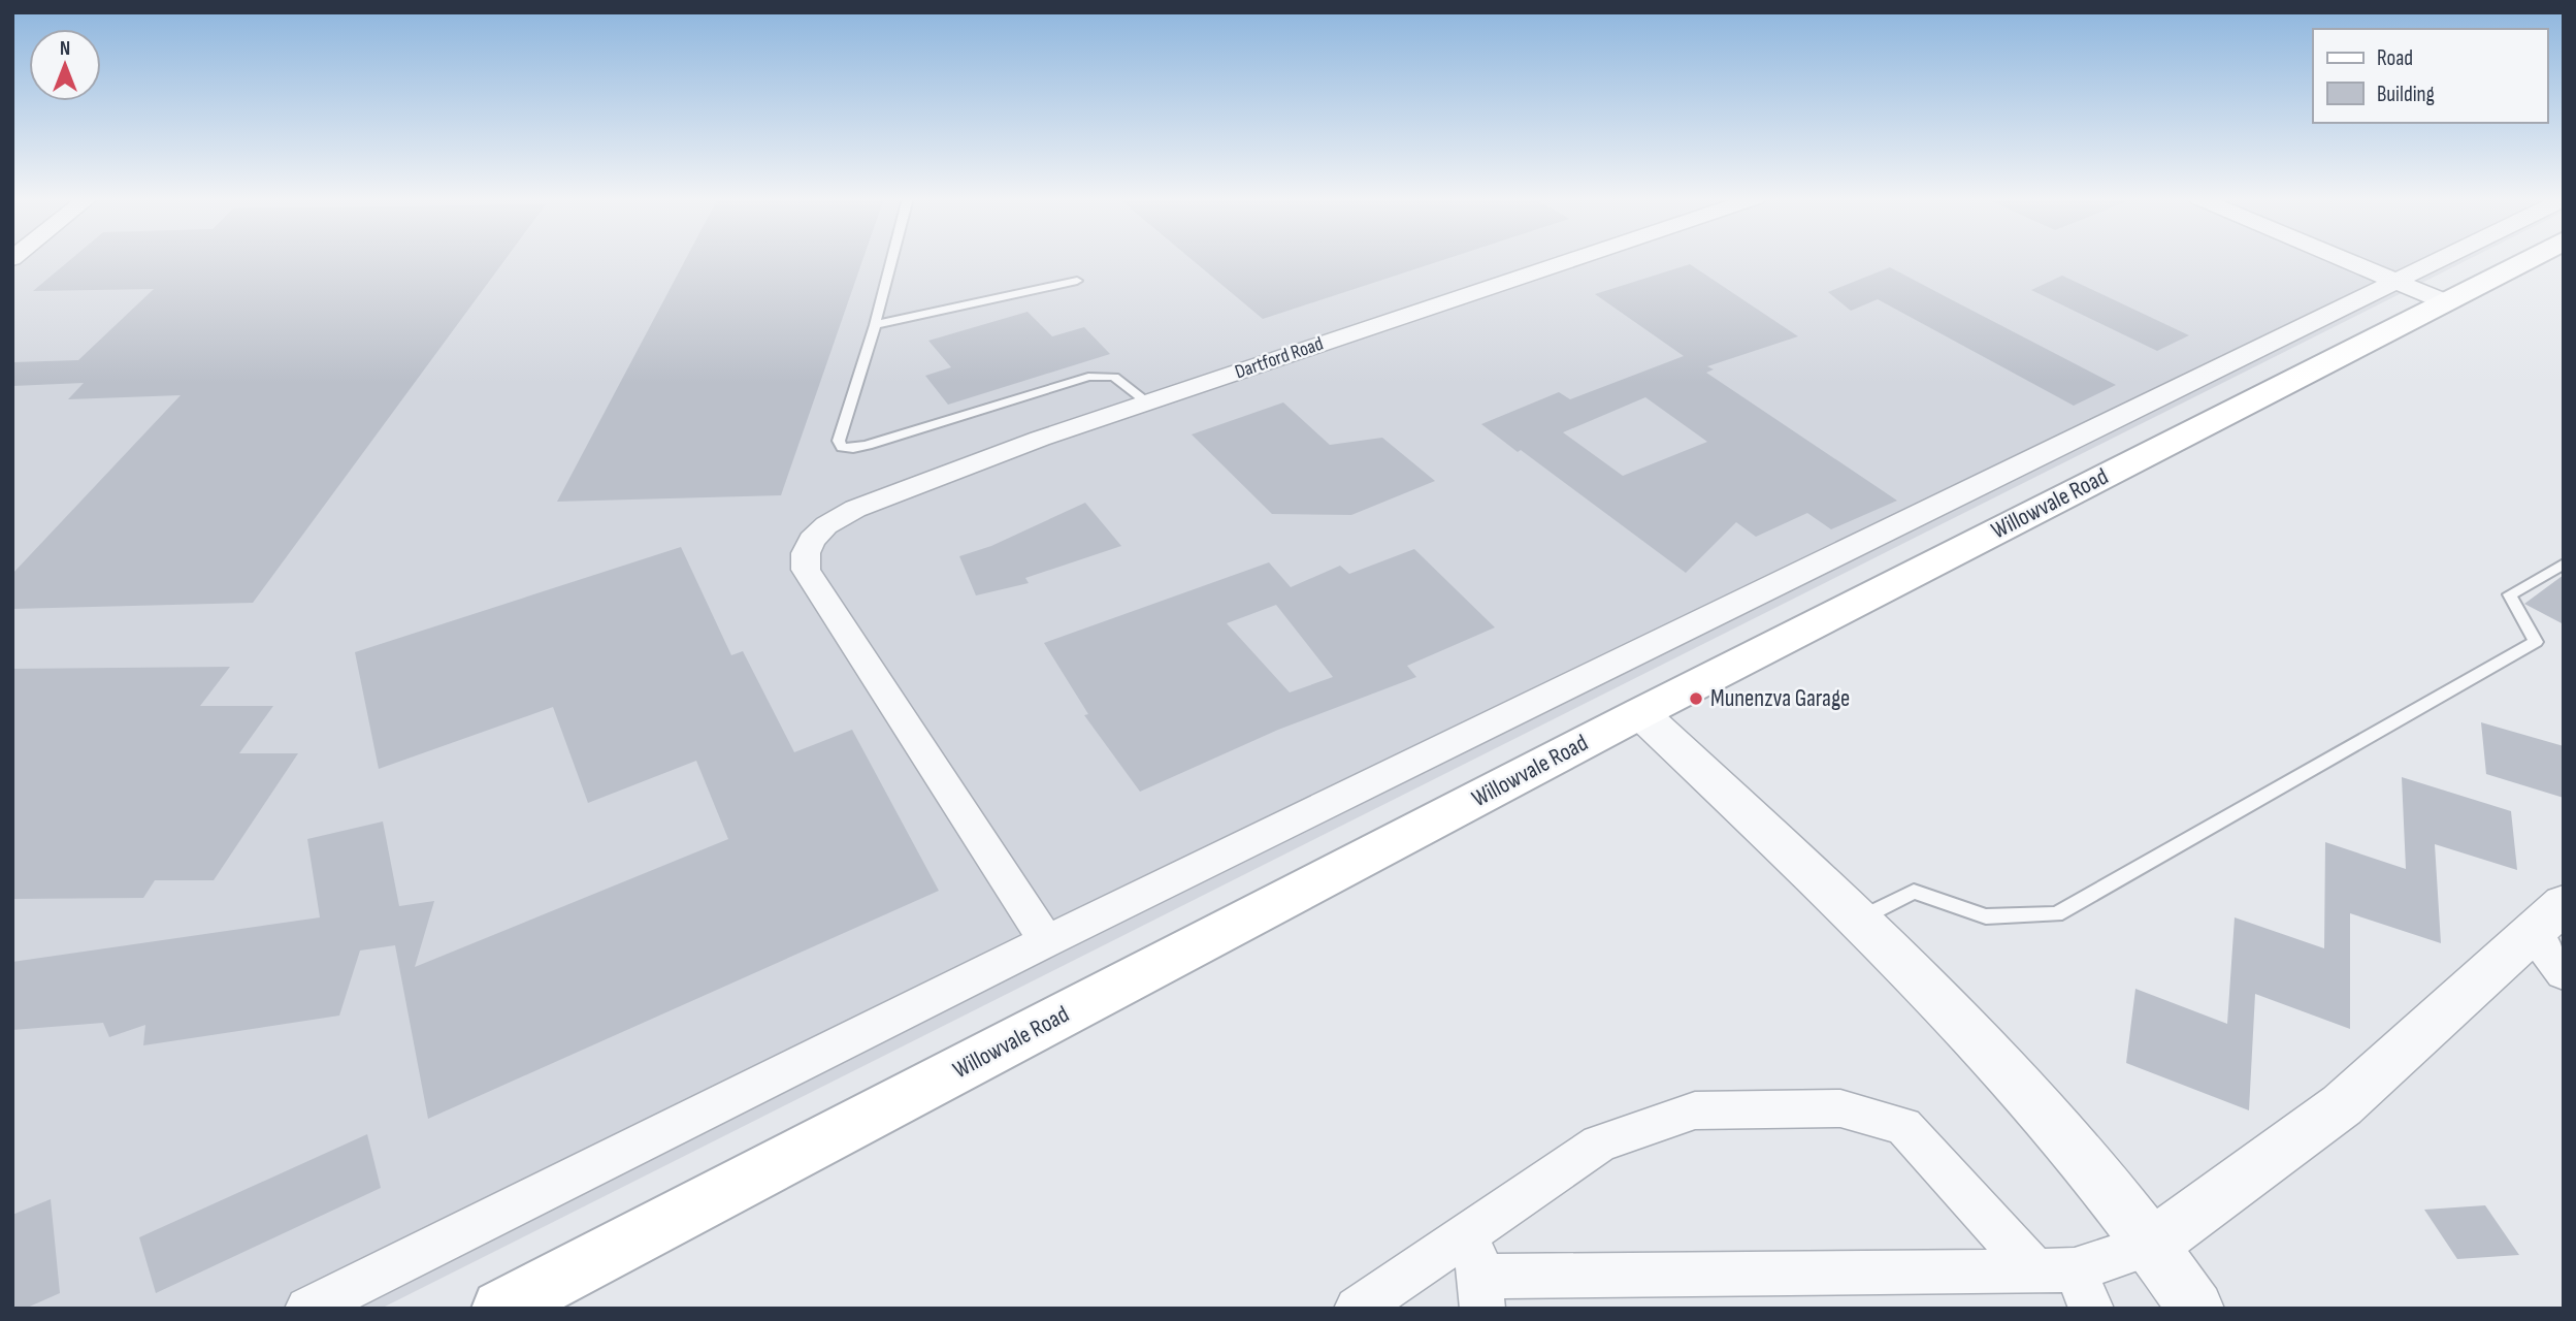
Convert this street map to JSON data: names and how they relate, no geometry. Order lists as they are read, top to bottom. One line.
{"streets":{"main road":["Willowvale Road"],"street":["Dartford Road"]},"places":["Munenzva Garage"],"legend":["Road","Building"],"north":"top"}
